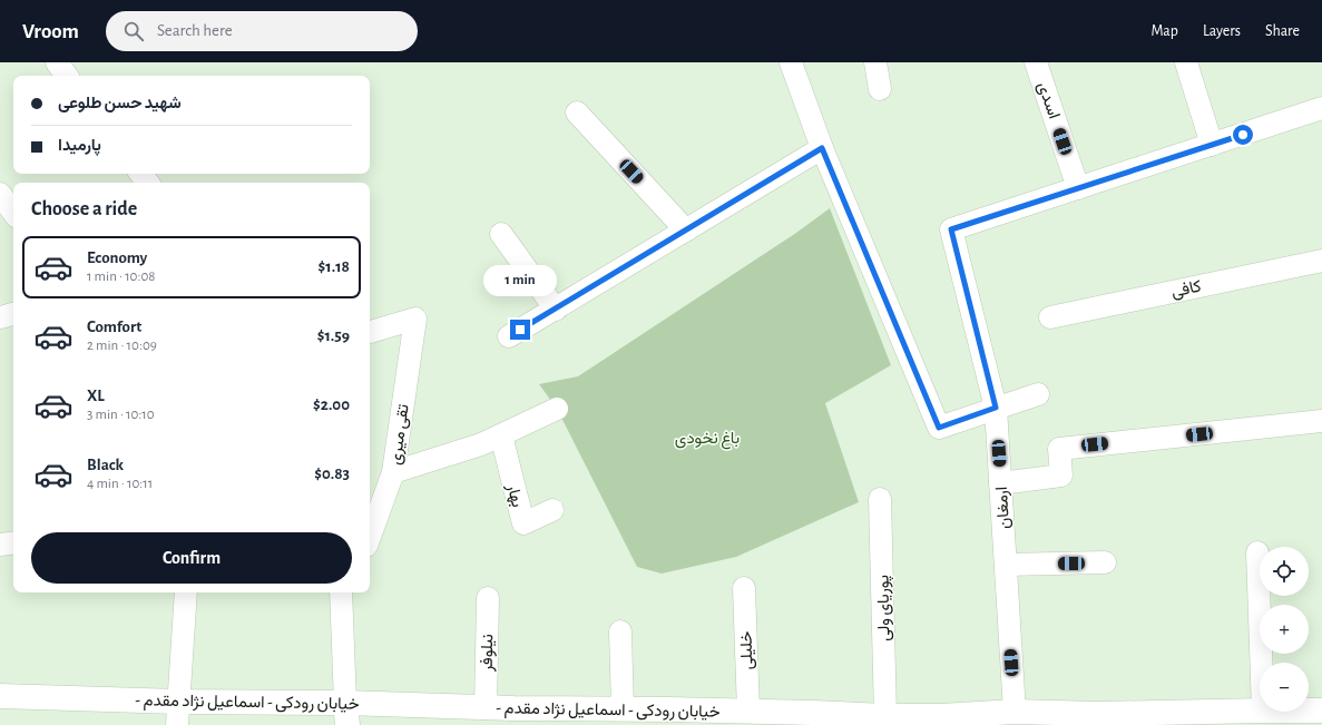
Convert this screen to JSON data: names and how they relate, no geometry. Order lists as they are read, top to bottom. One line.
{"streets":{"street":["اسدی","کافی","تقی میری","بهار","ارمغان","پوریای ولی","خلیلی","نیلوفر","- خیابان رودکی - اسماعیل نژاد مقدم"]},"crossings":[["اسدی","ارمغان"],["ارمغان","- خیابان رودکی - اسماعیل نژاد مقدم"],["پوریای ولی","- خیابان رودکی - اسماعیل نژاد مقدم"],["خلیلی","- خیابان رودکی - اسماعیل نژاد مقدم"],["نیلوفر","- خیابان رودکی - اسماعیل نژاد مقدم"]],"parks":["باغ نخودی"],"page":{"header":"Vroom","search":"Search here","nav":["Map","Layers","Share"],"banner":["شهید حسن طلوعی","پارمیدا"],"heading":"Choose a ride","list":[{"name":"Economy","note":"1 min · 10:08","value":"$1.18"},{"name":"Comfort","note":"2 min · 10:09","value":"$1.59"},{"name":"XL","note":"3 min · 10:10","value":"$2.00"},{"name":"Black","note":"4 min · 10:11","value":"$0.83"}],"bubble":"1 min","buttons":"Confirm","map_buttons":["+","−"]}}
